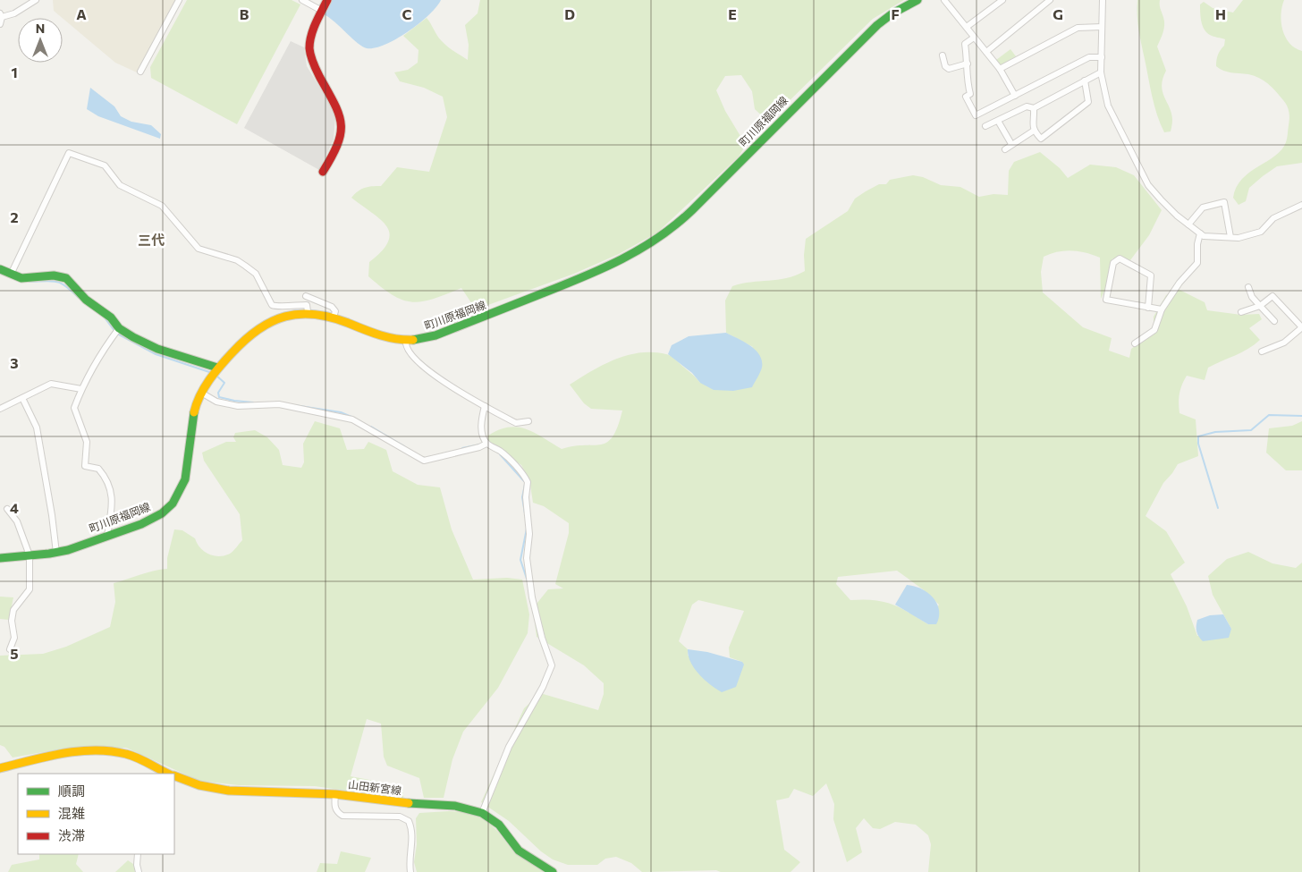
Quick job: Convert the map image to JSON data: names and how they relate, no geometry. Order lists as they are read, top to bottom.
{
  "streets": {
    "main road": ["町川原福岡線", "山田新宮線"]
  },
  "districts": ["三代"],
  "legend": ["順調", "混雑", "渋滞"],
  "north": "top",
  "grid": {
    "columns": [
      "A",
      "B",
      "C",
      "D",
      "E",
      "F",
      "G",
      "H"
    ],
    "rows": [
      "1",
      "2",
      "3",
      "4",
      "5"
    ]
  }
}
